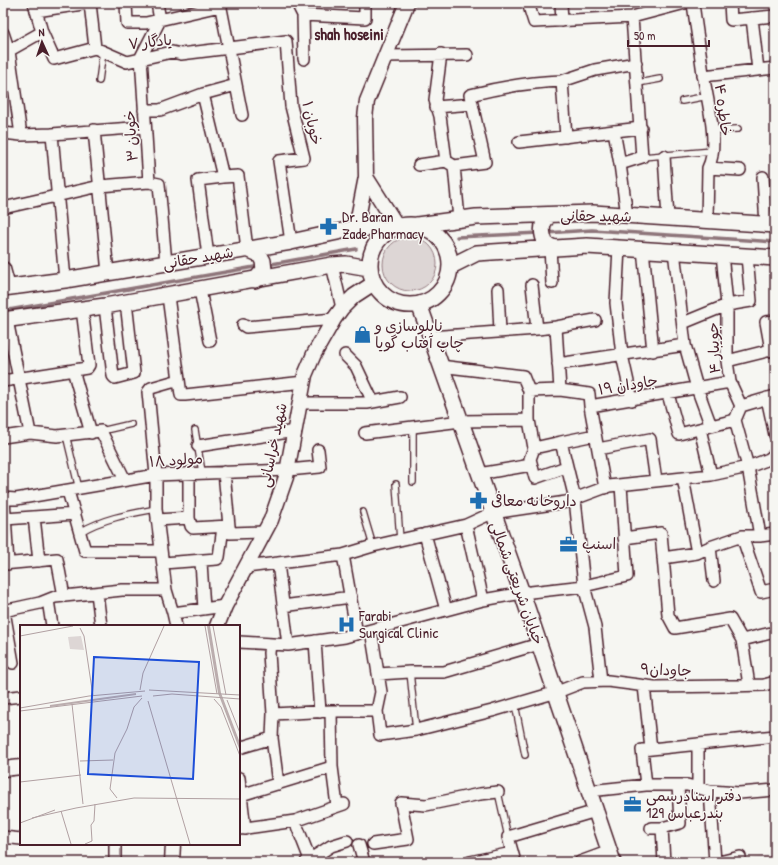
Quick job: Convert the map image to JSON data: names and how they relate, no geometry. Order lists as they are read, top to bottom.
{
  "streets": {
    "main road": ["شهید حقانی", "خیابان شریعتی شمالی"],
    "street": [
      "یادگار ۷",
      "خاطره ۴",
      "خوبان ۱",
      "خوبان ۳",
      "جویبار ۴",
      "جاودان ۱۹",
      "شهید خراسانی",
      "مولود ۱۸",
      "جاودان۹"
    ]
  },
  "crossings": [
    ["یادگار ۷", "خوبان ۱"],
    ["یادگار ۷", "خوبان ۳"],
    ["خاطره ۴", "شهید حقانی"],
    ["خوبان ۱", "شهید حقانی"],
    ["خوبان ۳", "شهید حقانی"],
    ["شهید حقانی", "جویبار ۴"],
    ["شهید حقانی", "شهید خراسانی"],
    ["شهید حقانی", "خیابان شریعتی شمالی"],
    ["جویبار ۴", "جاودان ۱۹"],
    ["شهید خراسانی", "مولود ۱۸"],
    ["شهید خراسانی", "خیابان شریعتی شمالی"],
    ["خیابان شریعتی شمالی", "جاودان۹"]
  ],
  "districts": ["shah hoseini"],
  "places": {
    "pharmacy": ["Dr. Baran Zade Pharmacy", "داروخانه معافی"],
    "shop": ["نابلوسازی و چاپ آفتاب گویا"],
    "office": ["اسنپ", "دفتر اسنادرسمی 129 بندرعباس"],
    "hospital": ["Farabi Surgical Clinic"]
  },
  "scale_bar": "50 m",
  "north": "top"
}
